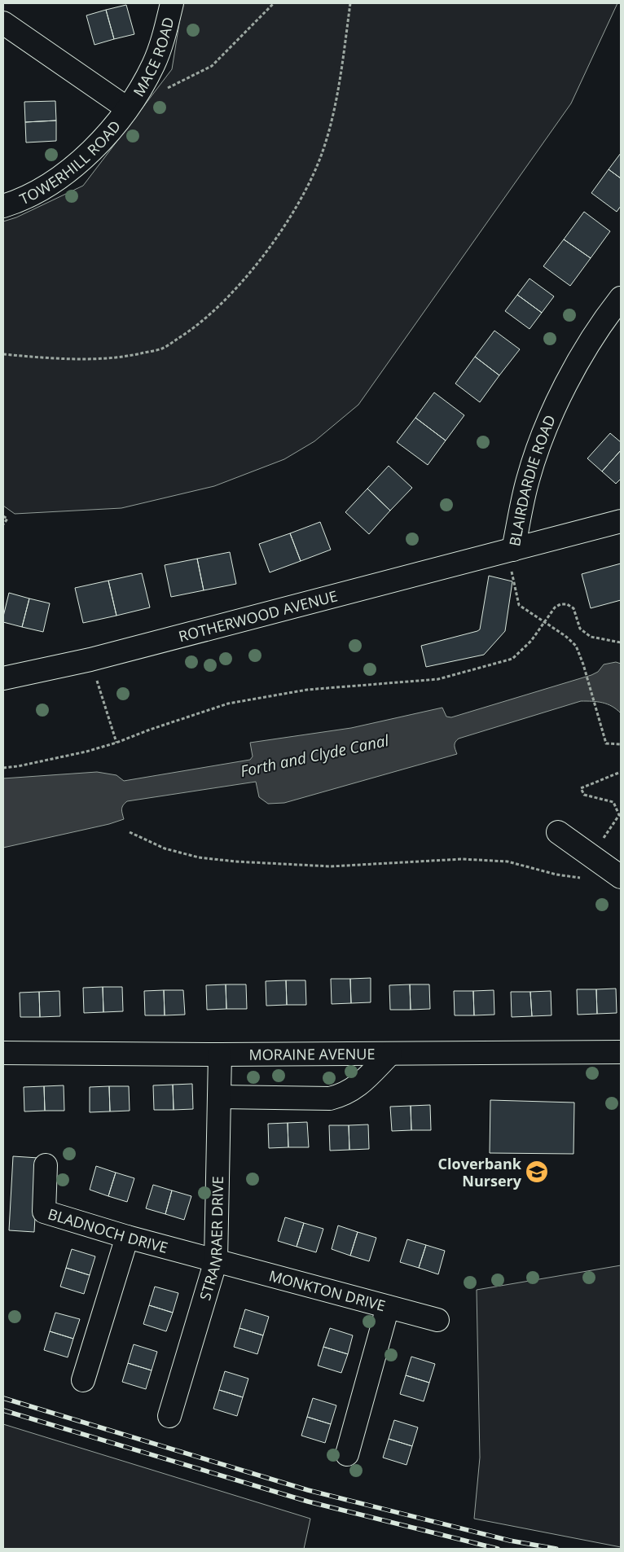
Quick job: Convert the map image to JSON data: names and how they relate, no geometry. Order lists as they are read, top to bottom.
{
  "streets": {
    "street": [
      "MACE ROAD",
      "TOWERHILL ROAD",
      "BLAIRDARDIE ROAD",
      "ROTHERWOOD AVENUE",
      "MORAINE AVENUE",
      "BLADNOCH DRIVE",
      "STRANRAER DRIVE",
      "MONKTON DRIVE"
    ]
  },
  "crossings": [
    ["MACE ROAD", "TOWERHILL ROAD"],
    ["BLAIRDARDIE ROAD", "ROTHERWOOD AVENUE"],
    ["MORAINE AVENUE", "STRANRAER DRIVE"],
    ["BLADNOCH DRIVE", "STRANRAER DRIVE"],
    ["BLADNOCH DRIVE", "MONKTON DRIVE"],
    ["STRANRAER DRIVE", "MONKTON DRIVE"]
  ],
  "water": ["Forth and Clyde Canal"],
  "places": {
    "school or university": ["Cloverbank Nursery"]
  }
}
